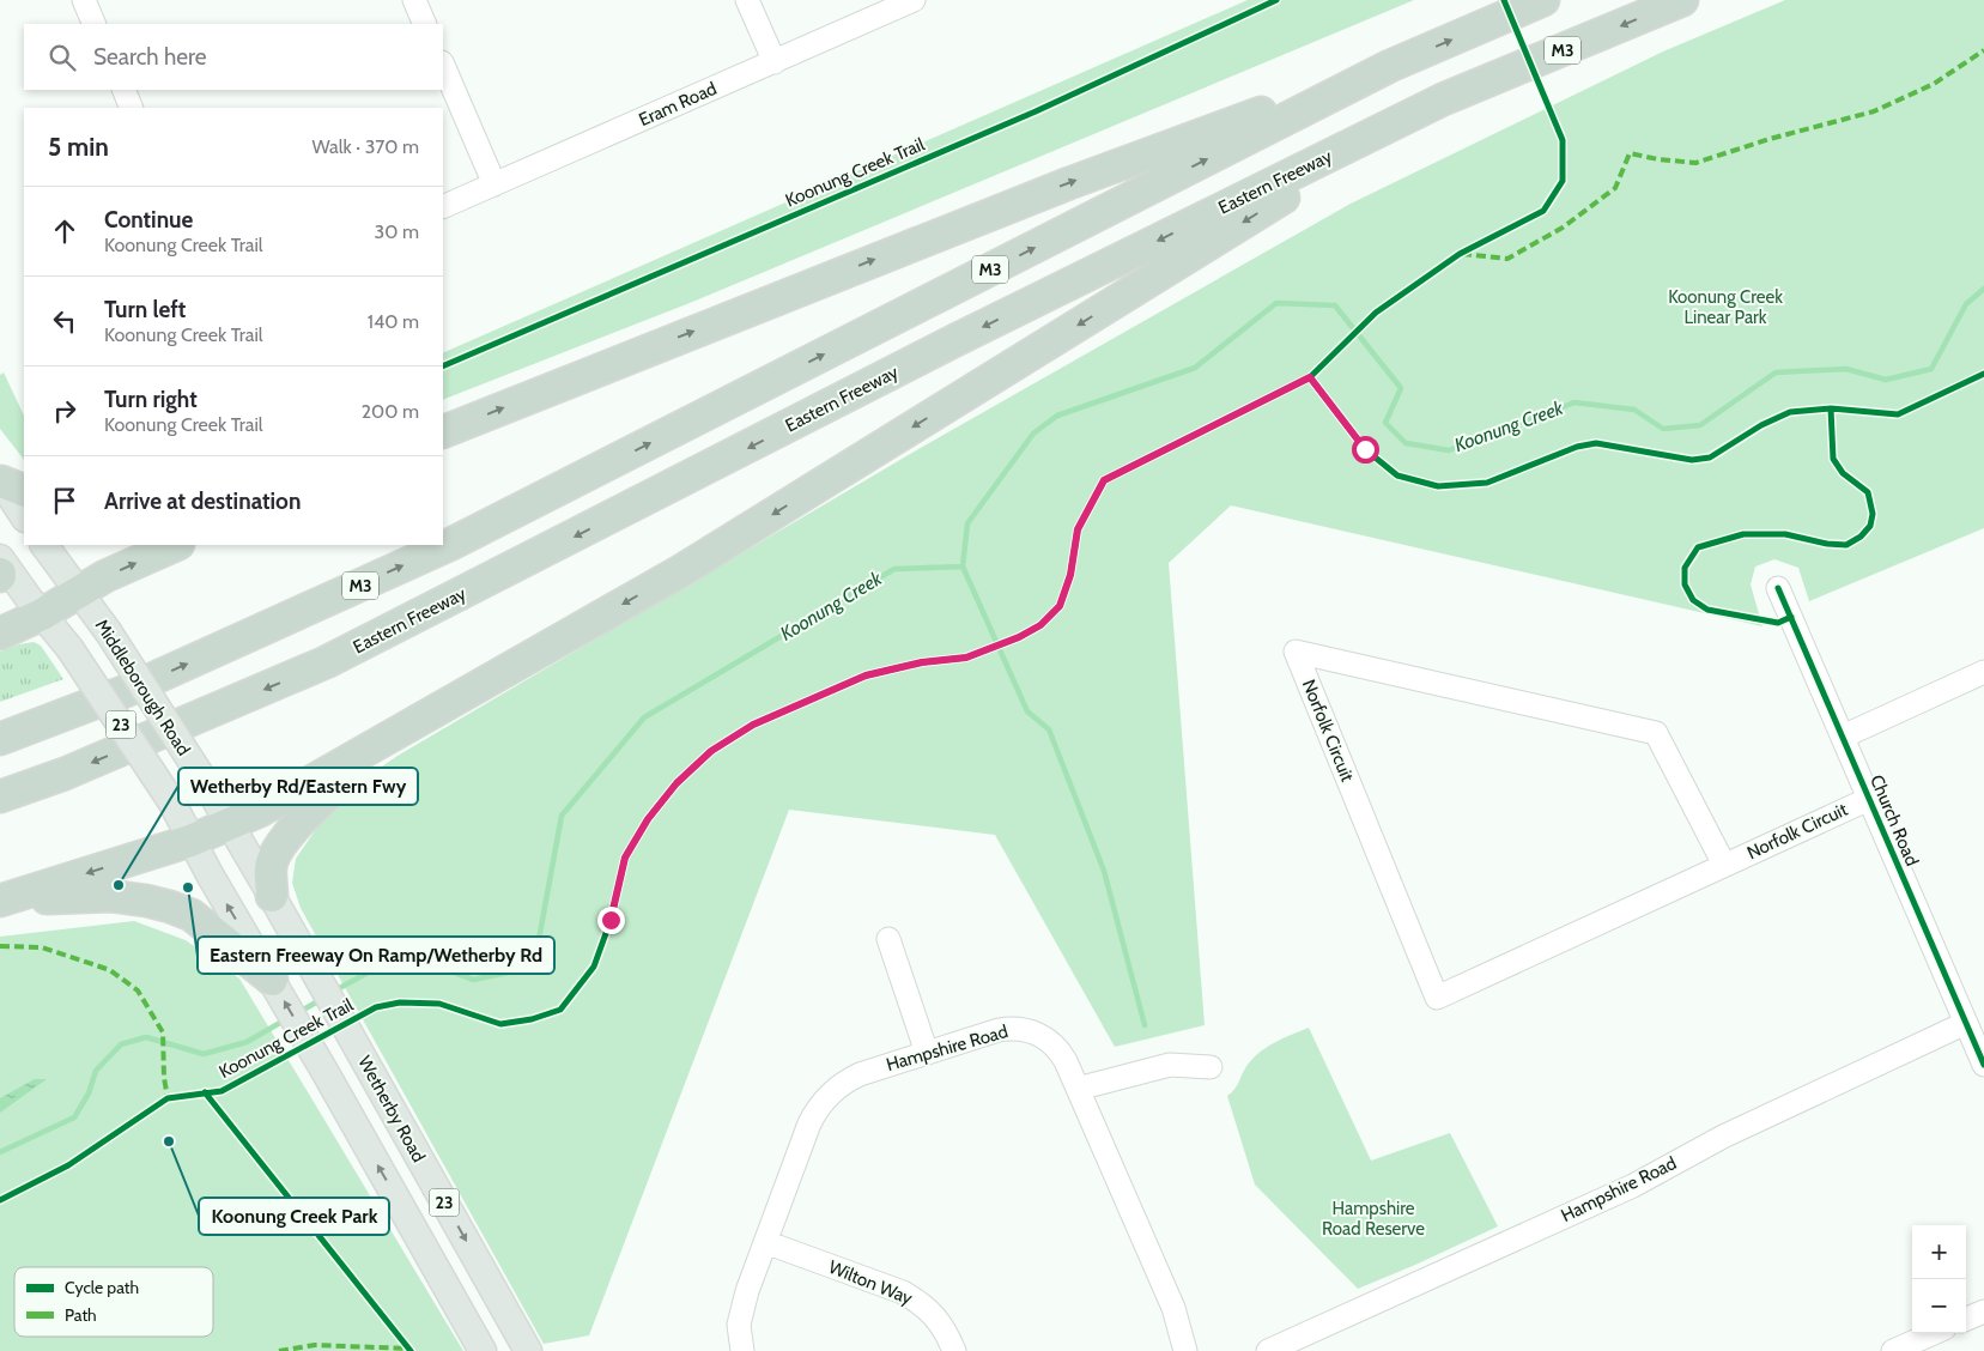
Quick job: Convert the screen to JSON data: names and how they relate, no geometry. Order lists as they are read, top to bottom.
{
  "streets": {
    "highway": ["M3", "Eastern Freeway"],
    "main road": ["Middleborough Road", "23", "Wetherby Road"],
    "street": [
      "Eram Road",
      "Norfolk Circuit",
      "Church Road",
      "Hampshire Road",
      "Wilton Way"
    ],
    "cycle path": ["Koonung Creek Trail"]
  },
  "crossings": [
    ["Middleborough Road", "Wetherby Road"],
    ["Norfolk Circuit", "Church Road"],
    ["Church Road", "Hampshire Road"],
    ["Hampshire Road", "Wilton Way"]
  ],
  "water": ["Koonung Creek"],
  "parks": ["Koonung Creek Linear Park", "Hampshire Road Reserve"],
  "places": ["Wetherby Rd/Eastern Fwy", "Eastern Freeway On Ramp/Wetherby Rd", "Koonung Creek Park"],
  "legend": ["Cycle path", "Path"],
  "page": {
    "search": "Search here",
    "heading": ["5 min", "Walk · 370 m"],
    "list": [
      ["Continue", "Koonung Creek Trail", "30 m"],
      ["Turn left", "Koonung Creek Trail", "140 m"],
      ["Turn right", "Koonung Creek Trail", "200 m"],
      "Arrive at destination"
    ],
    "map_buttons": ["+", "−"]
  }
}
